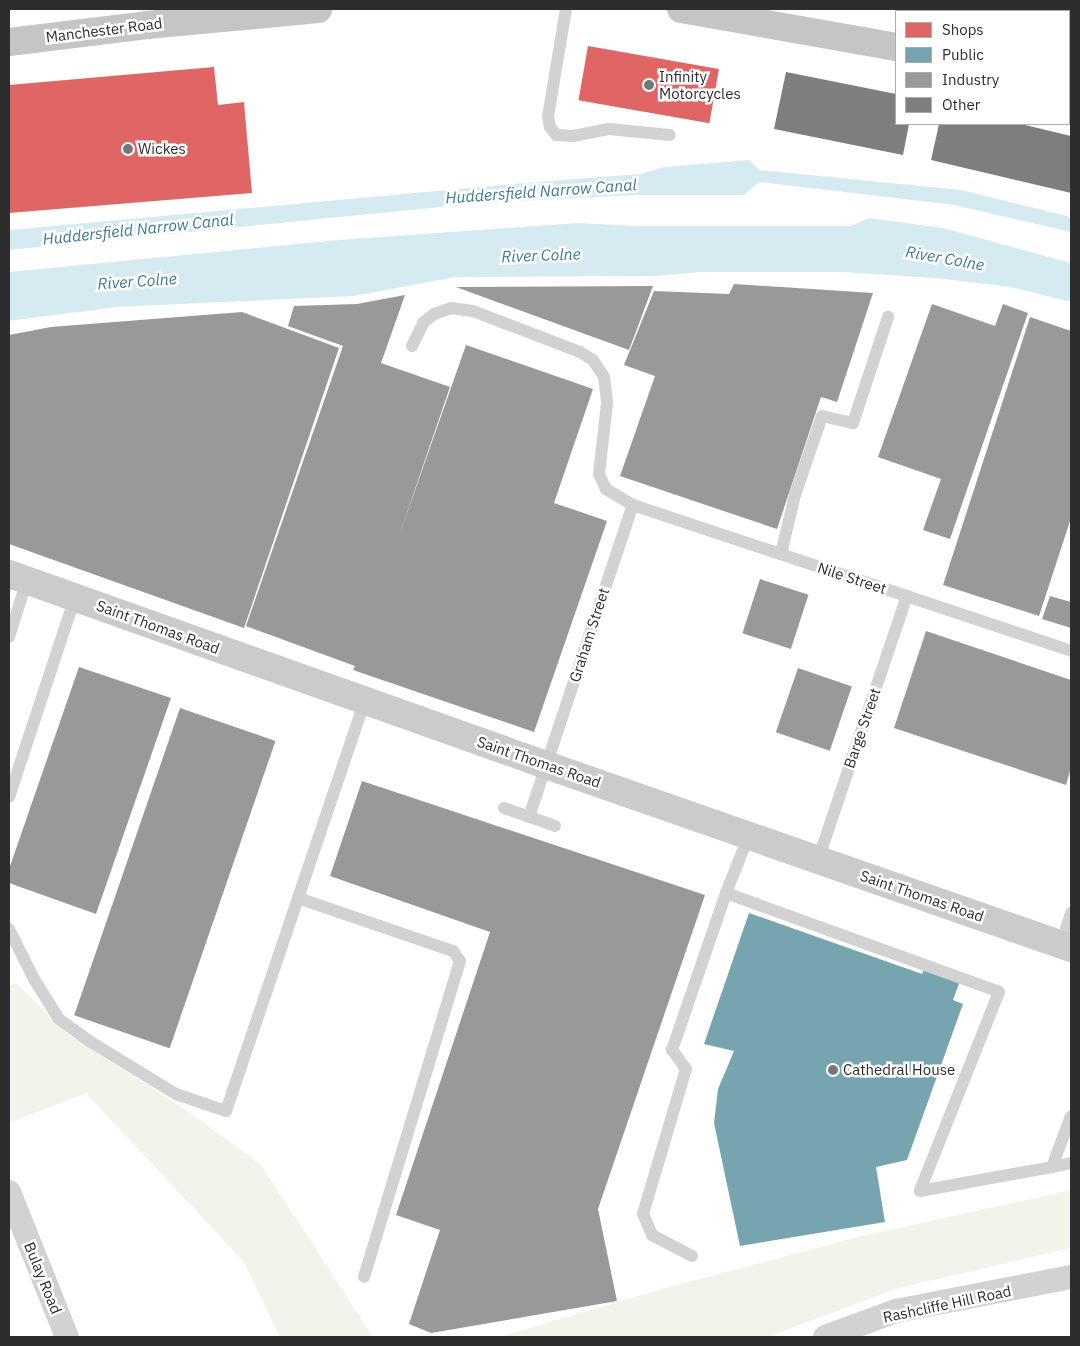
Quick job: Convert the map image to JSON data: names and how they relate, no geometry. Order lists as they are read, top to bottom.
{
  "streets": {
    "main road": ["Manchester Road", "Saint Thomas Road"],
    "street": ["Bulay Road", "Rashcliffe Hill Road"],
    "lane": ["Nile Street", "Graham Street", "Barge Street"]
  },
  "crossings": [
    ["Nile Street", "Graham Street"],
    ["Nile Street", "Barge Street"],
    ["Saint Thomas Road", "Graham Street"],
    ["Saint Thomas Road", "Barge Street"]
  ],
  "water": ["Huddersfield Narrow Canal", "River Colne"],
  "places": ["Infinity Motorcycles", "Wickes", "Cathedral House"],
  "legend": [
    "Shops",
    "Public",
    "Industry",
    "Other"
  ]
}
